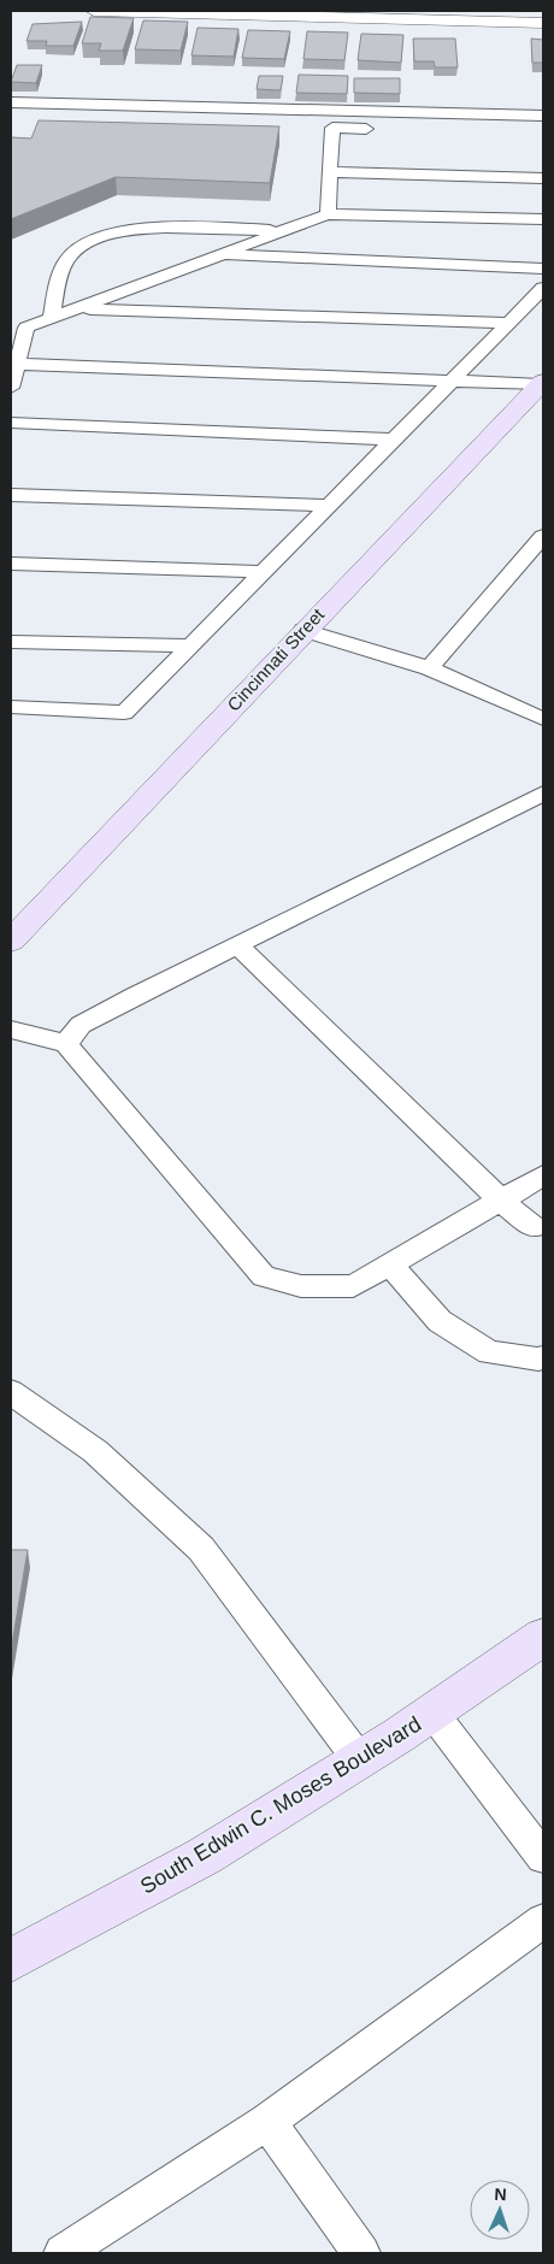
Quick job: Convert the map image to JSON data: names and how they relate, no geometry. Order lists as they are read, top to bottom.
{
  "streets": {
    "street": ["Cincinnati Street", "South Edwin C. Moses Boulevard"]
  },
  "north": "top"
}
